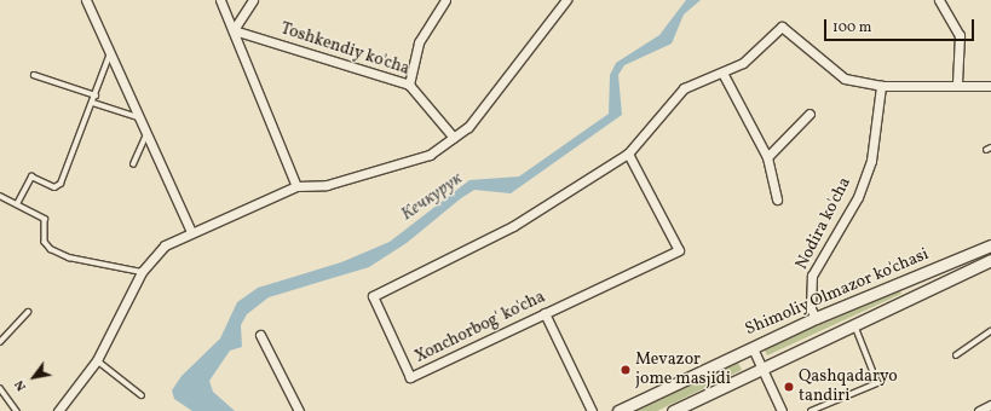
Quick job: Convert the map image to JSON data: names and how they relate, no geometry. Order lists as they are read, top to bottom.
{
  "streets": {
    "main road": ["Shimoliy Olmazor ko'chasi"],
    "street": ["Toshkendiy ko'cha", "Nodira ko'cha", "Xonchorbog' ko'cha"]
  },
  "crossings": [
    ["Nodira ko'cha", "Shimoliy Olmazor ko'chasi"],
    ["Nodira ko'cha", "Xonchorbog' ko'cha"]
  ],
  "water": ["Кечкурук"],
  "places": ["Mevazor jome masjidi", "Qashqadaryo tandiri"],
  "scale_bar": "100 m",
  "north": "bottom left"
}
